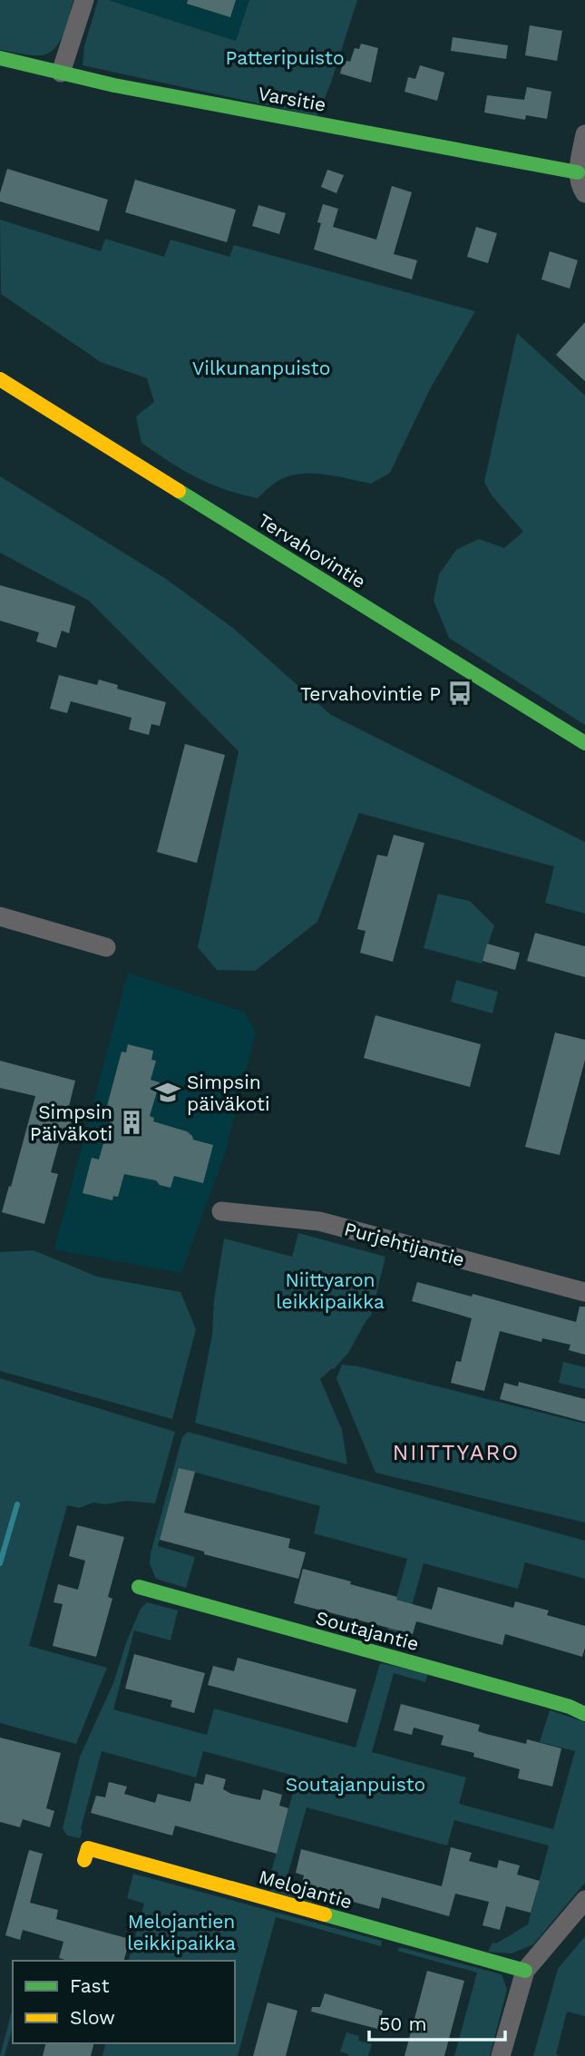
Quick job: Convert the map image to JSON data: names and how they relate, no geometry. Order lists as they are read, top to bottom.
{
  "streets": {
    "street": [
      "Varsitie",
      "Tervahovintie",
      "Purjehtijantie",
      "Soutajantie",
      "Melojantie"
    ]
  },
  "districts": ["NIITTYARO"],
  "parks": [
    "Patteripuisto",
    "Vilkunanpuisto",
    "Niittyaron leikkipaikka",
    "Soutajanpuisto",
    "Melojantien leikkipaikka"
  ],
  "places": {
    "bus stop": ["Tervahovintie P"],
    "school or university": ["Simpsin päiväkoti"],
    "building": ["Simpsin Päiväkoti"]
  },
  "legend": ["Fast", "Slow"],
  "scale_bar": "50 m"
}
